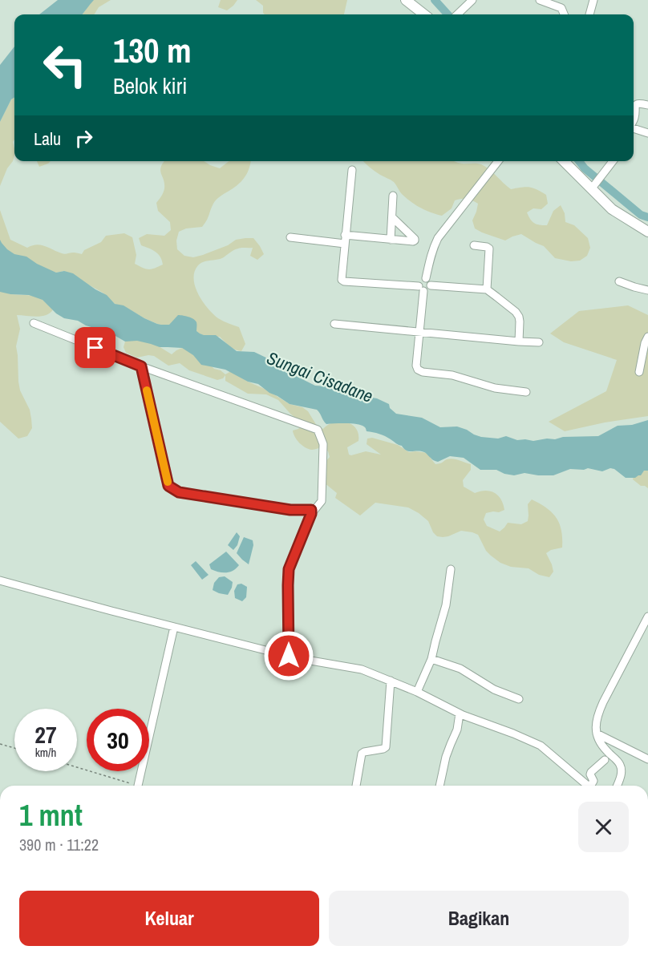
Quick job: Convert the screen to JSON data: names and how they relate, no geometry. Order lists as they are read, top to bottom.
{
  "water": ["Sungai Cisadane"],
  "page": {
    "turn": ["130 m", "Belok kiri"],
    "then": "Lalu",
    "speed": "27 km/h",
    "limit": "30",
    "heading": ["1 mnt", "390 m · 11:22"],
    "buttons": ["Keluar", "Bagikan"]
  }
}
